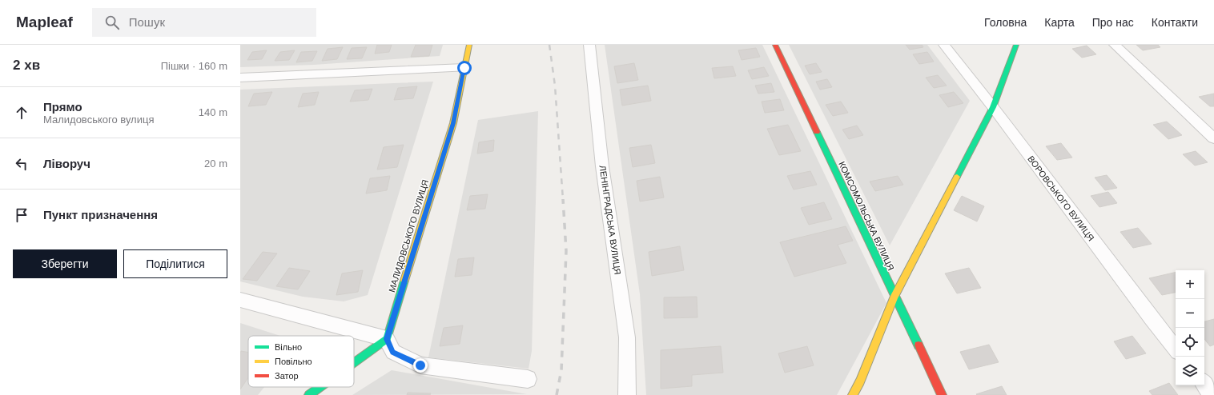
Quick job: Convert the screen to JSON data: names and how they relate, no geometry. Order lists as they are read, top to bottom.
{
  "streets": {
    "street": [
      "ВОРОВСЬКОГО ВУЛИЦЯ",
      "КОМСОМОЛЬСЬКА ВУЛИЦЯ",
      "ЛЕНІНГРАДСЬКА ВУЛИЦЯ",
      "МАЛИДОВСЬКОГО ВУЛИЦЯ"
    ]
  },
  "legend": ["Вільно", "Повільно", "Затор"],
  "page": {
    "header": "Mapleaf",
    "search": "Пошук",
    "nav": [
      "Головна",
      "Карта",
      "Про нас",
      "Контакти"
    ],
    "heading": ["2 хв", "Пішки · 160 m"],
    "list": [
      ["Прямо", "Малидовського вулиця", "140 m"],
      ["Ліворуч", "20 m"],
      "Пункт призначення"
    ],
    "buttons": ["Зберегти", "Поділитися"],
    "map_buttons": ["+", "−"]
  }
}
